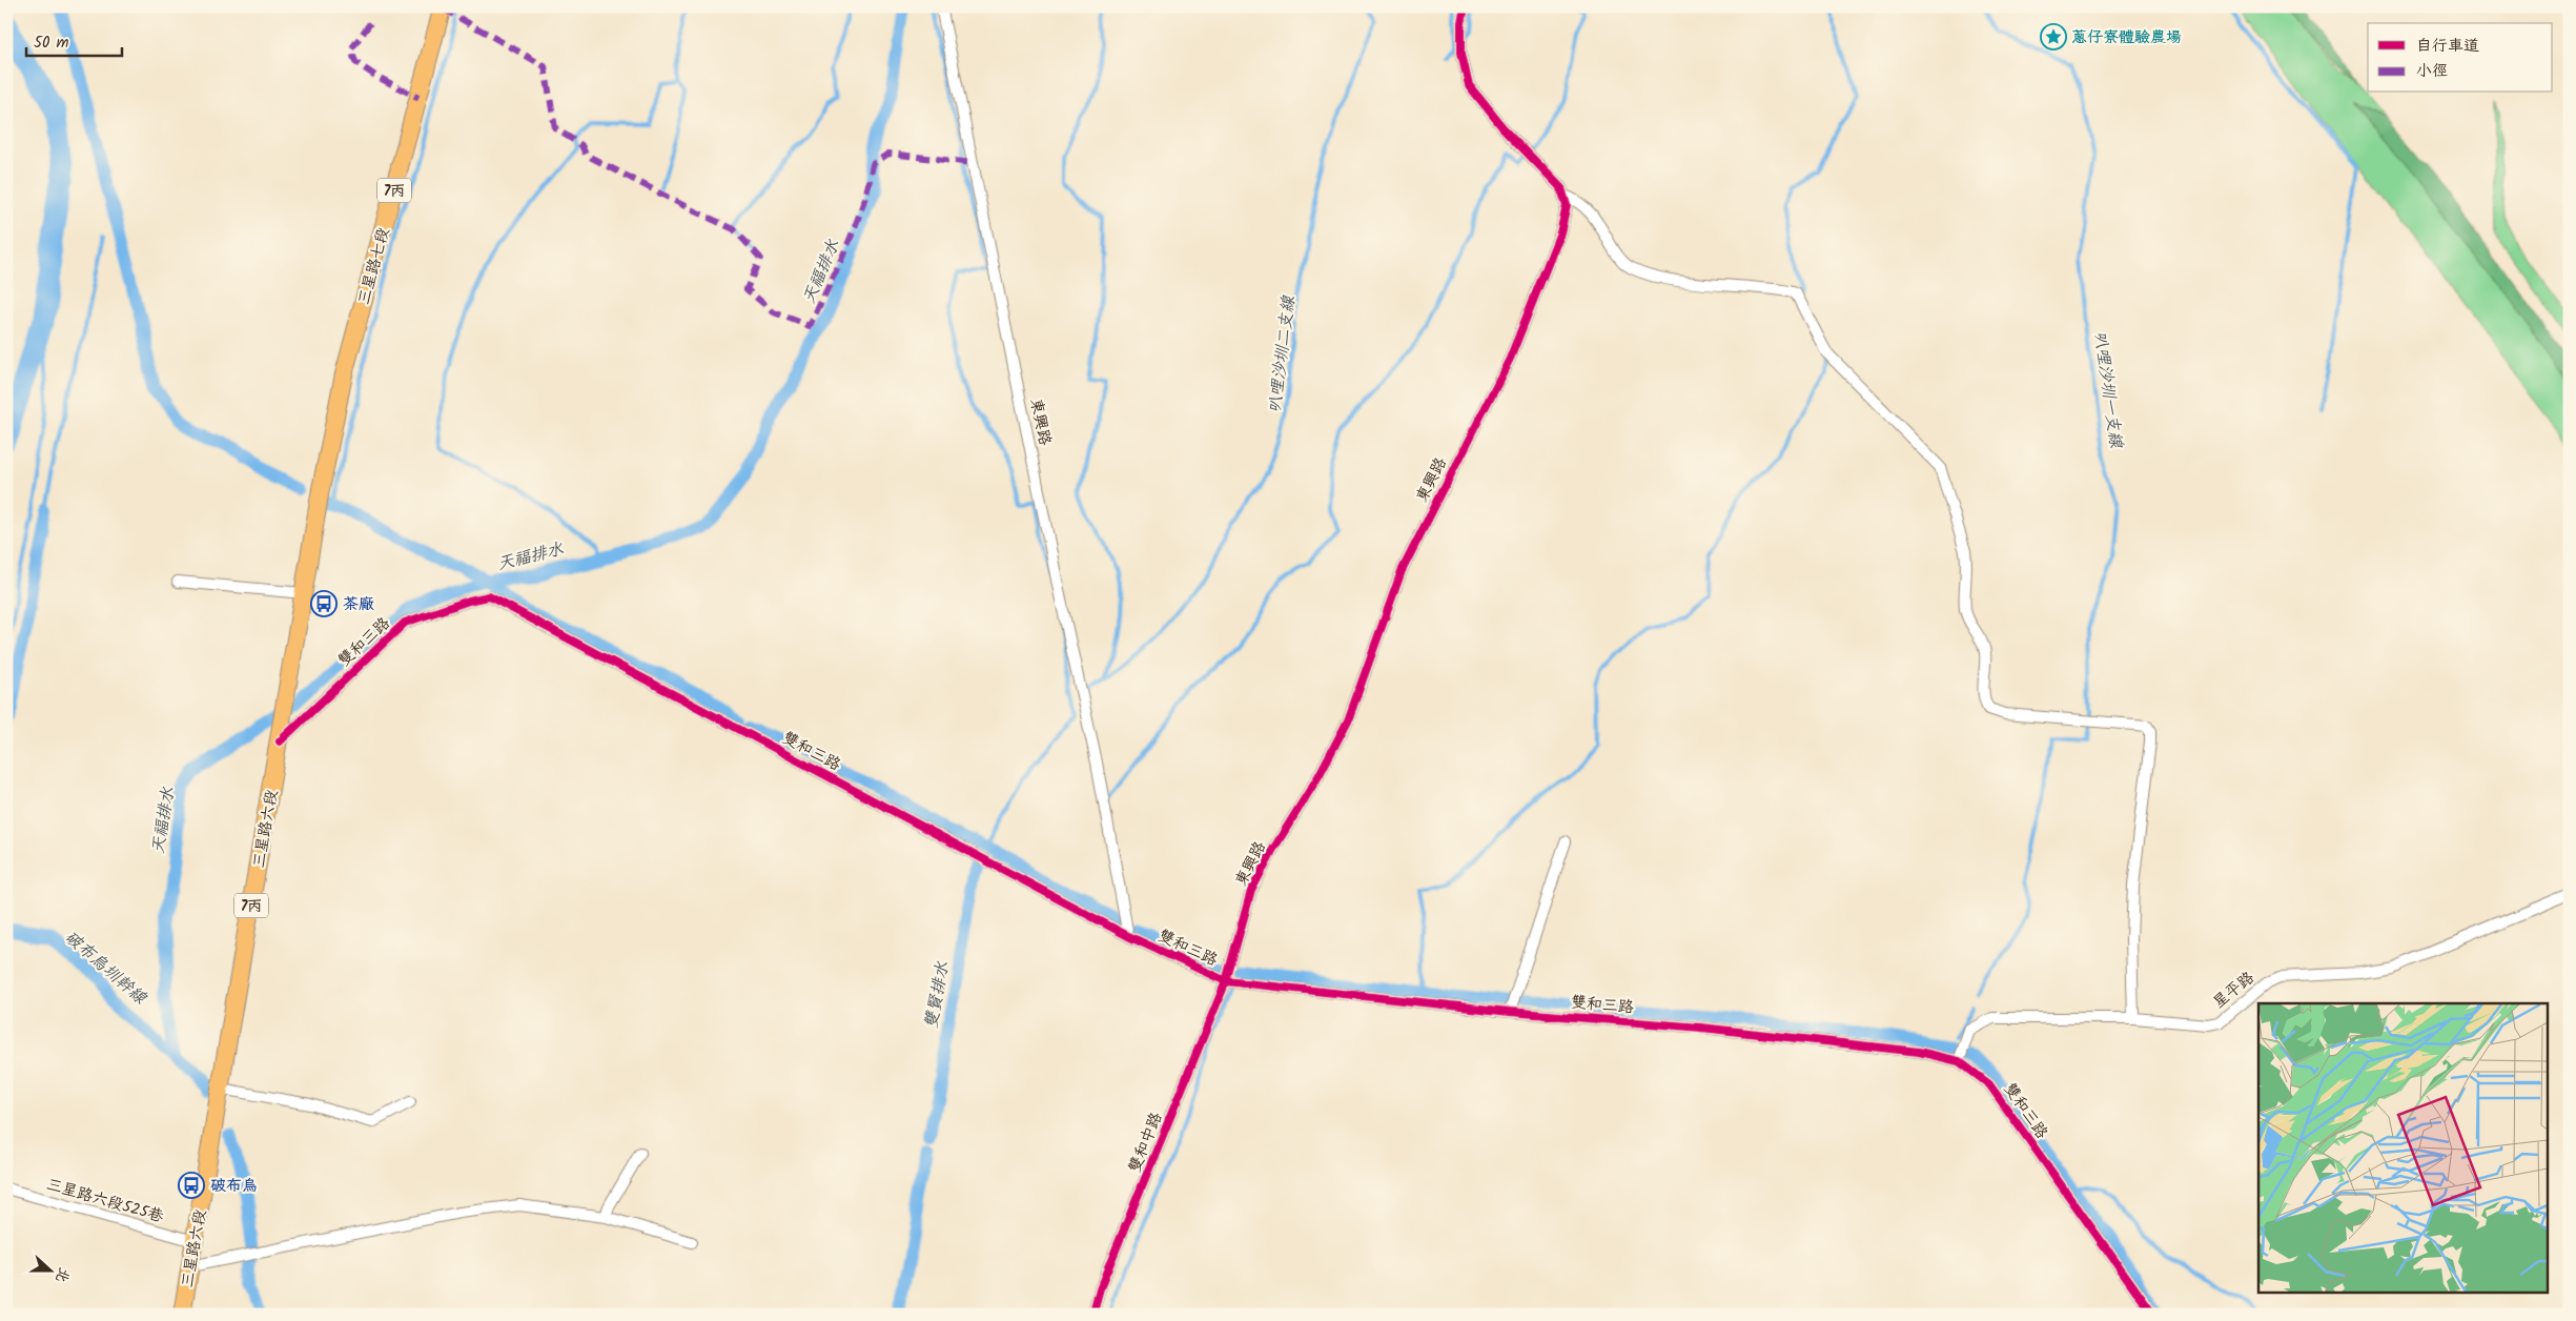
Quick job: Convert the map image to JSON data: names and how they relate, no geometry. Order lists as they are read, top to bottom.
{
  "streets": {
    "main road": ["7丙", "三星路七段", "三星路六段"],
    "street": [
      "東興路",
      "雙和三路",
      "星平路",
      "雙和中路",
      "三星路六段525巷"
    ]
  },
  "crossings": [
    ["三星路七段", "三星路六段"],
    ["東興路", "雙和三路"],
    ["東興路", "雙和中路"],
    ["雙和三路", "三星路六段"],
    ["雙和三路", "星平路"],
    ["雙和三路", "雙和中路"],
    ["三星路六段", "三星路六段525巷"]
  ],
  "water": [
    "天福排水",
    "叭哩沙圳二支線",
    "叭哩沙圳一支線",
    "破布烏圳幹線",
    "雙賢排水"
  ],
  "places": {
    "place": ["蔥仔寮體驗農場"],
    "bus stop": ["茶廠", "破布烏"]
  },
  "legend": ["自行車道", "小徑"],
  "scale_bar": "50 m",
  "north": "right"
}
